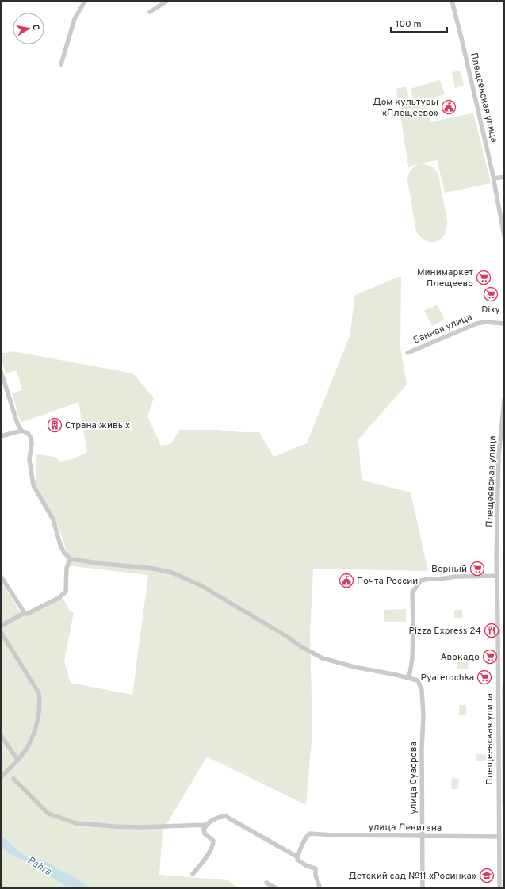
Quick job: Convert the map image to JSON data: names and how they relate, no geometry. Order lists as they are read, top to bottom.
{
  "streets": {
    "street": [
      "Плещеевская улица",
      "Банная улица",
      "улица Суворова",
      "улица Левитана"
    ]
  },
  "crossings": [
    ["Плещеевская улица", "улица Левитана"],
    ["улица Суворова", "улица Левитана"]
  ],
  "water": ["Pahra"],
  "places": {
    "public building": ["Дом культуры «Плещеево»", "Почта России"],
    "supermarket": [
      "Минимаркет Плещеево",
      "Dixy",
      "Верный",
      "Авокадо",
      "Pyaterochka"
    ],
    "building": ["Страна живых"],
    "restaurant": ["Pizza Express 24"],
    "school or university": ["Детский сад №11 «Росинка»"]
  },
  "scale_bar": "100 m",
  "north": "right"
}
